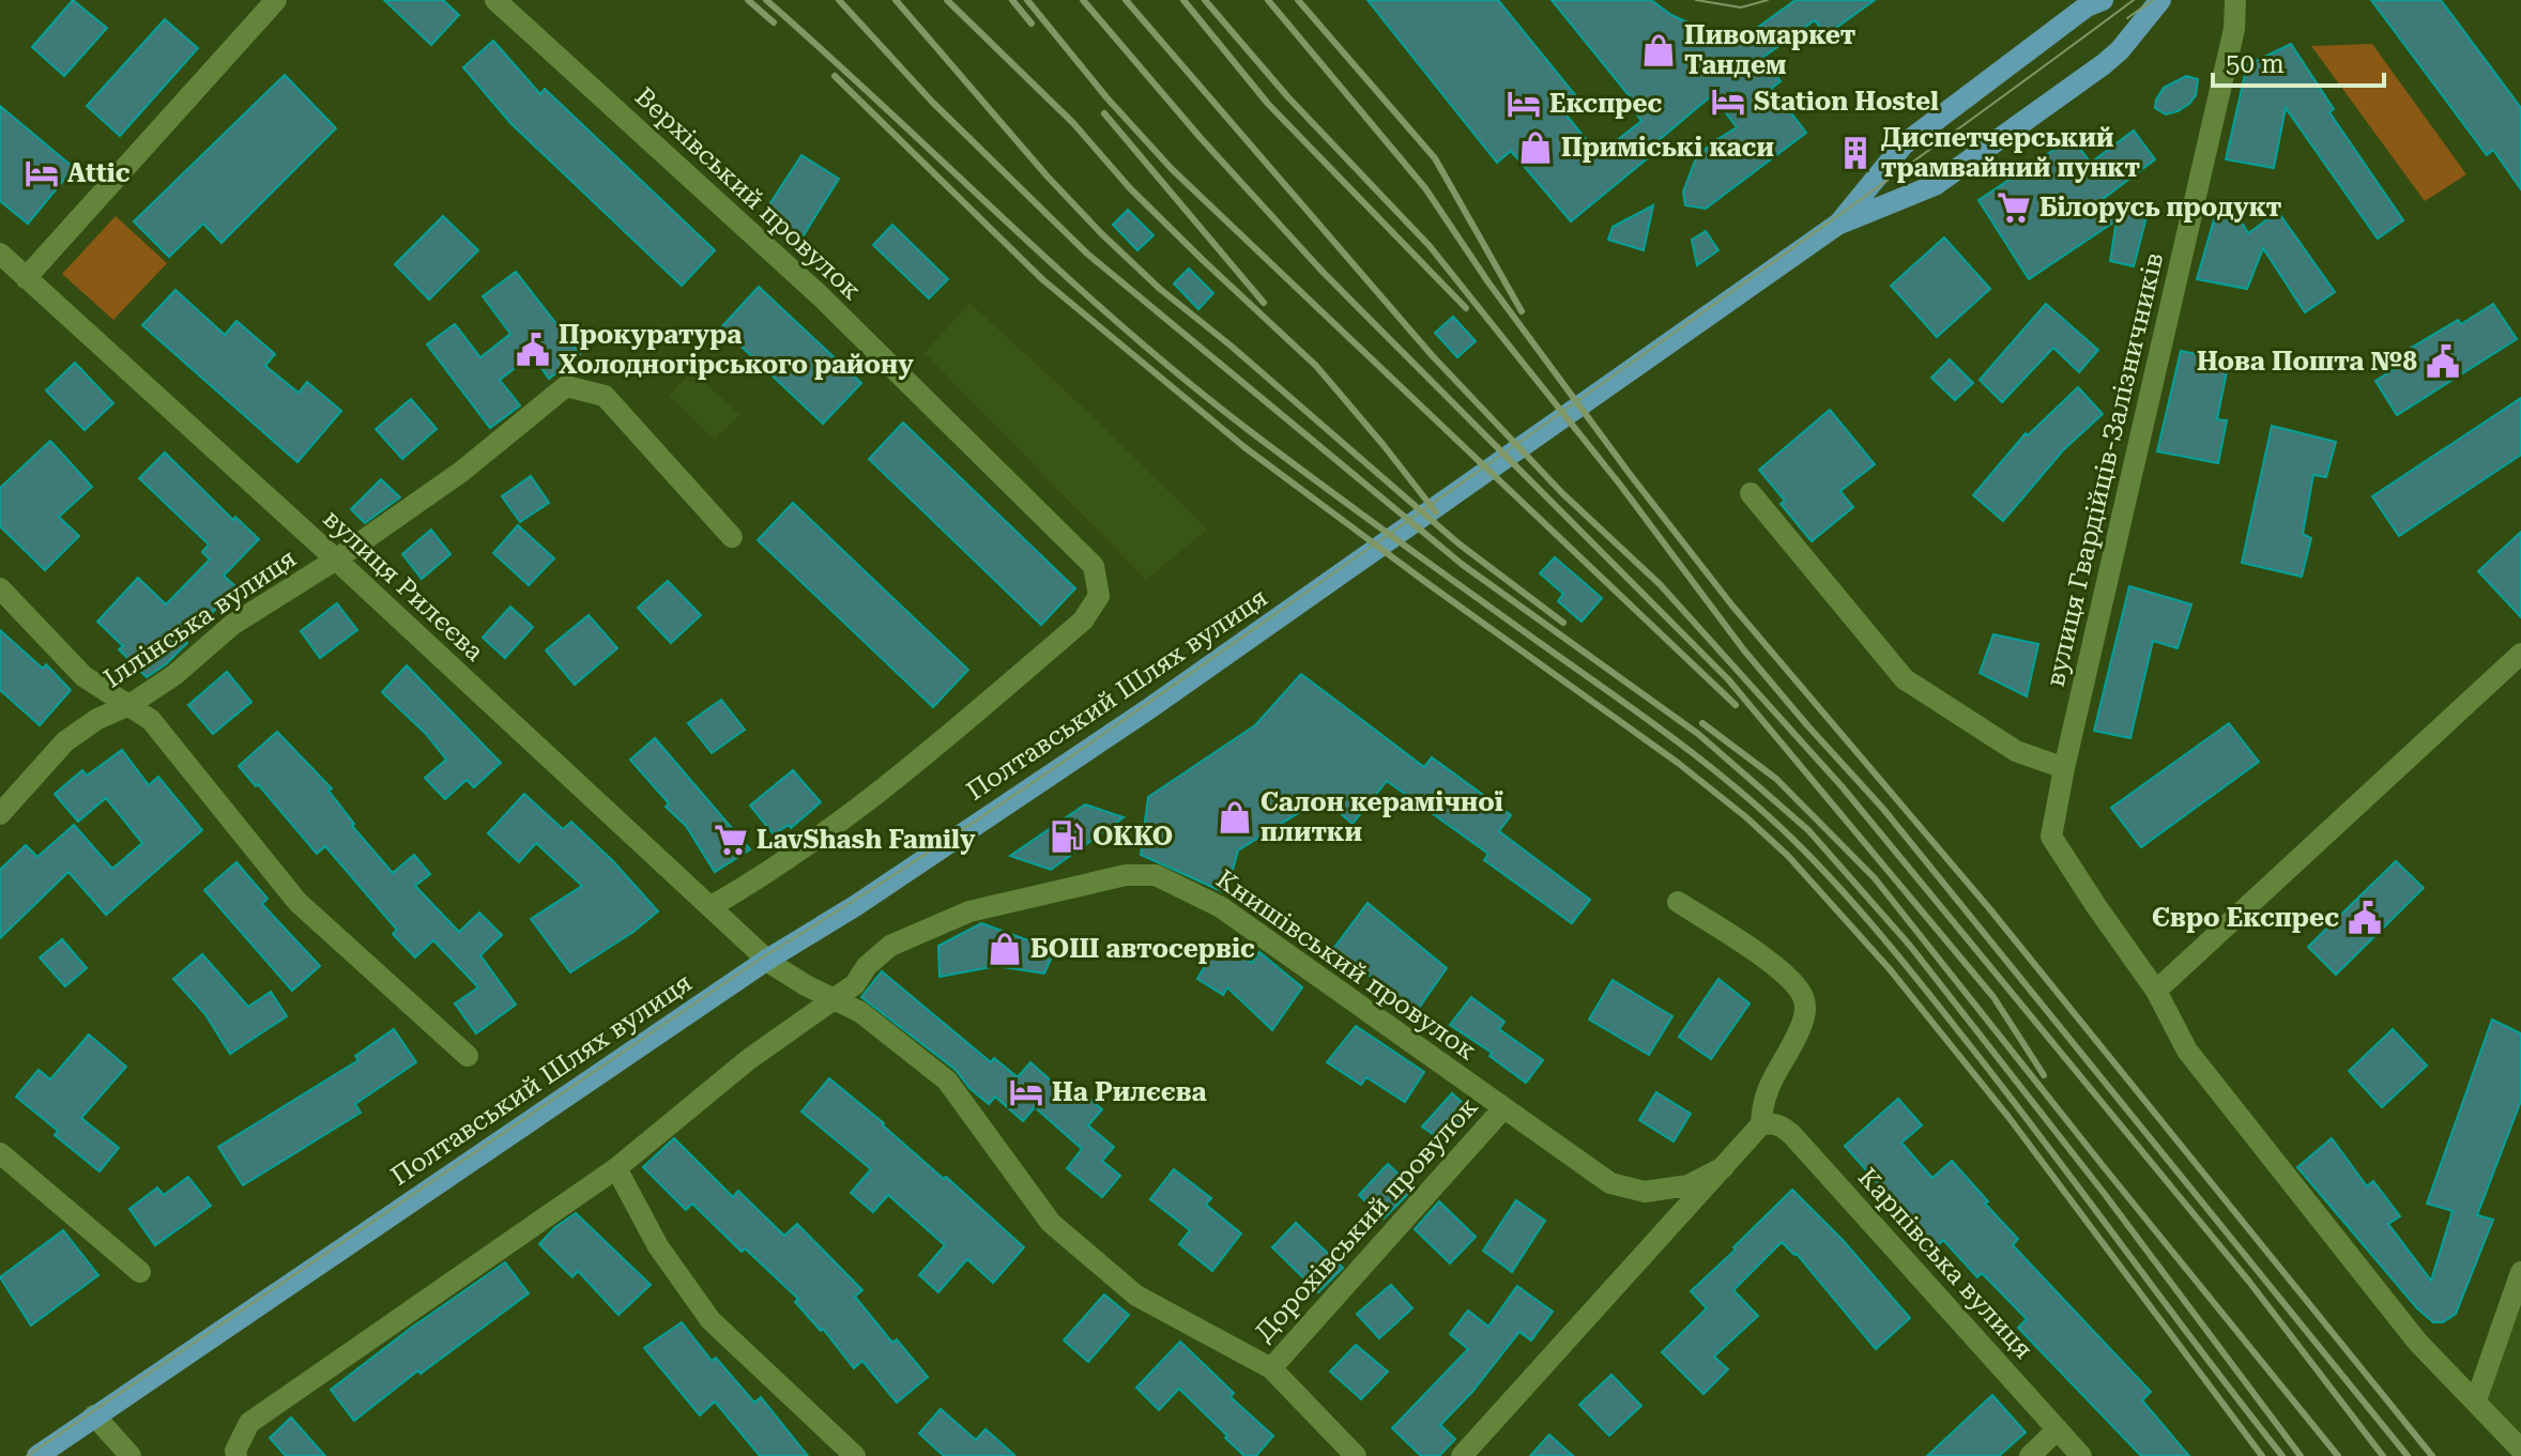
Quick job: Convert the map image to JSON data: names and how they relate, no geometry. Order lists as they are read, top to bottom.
{
  "streets": {
    "main road": ["Полтавський Шлях вулиця"],
    "street": [
      "Верхівський провулок",
      "вулиця Гвардійців-Залізничників",
      "вулиця Рилєєва",
      "Іллінська вулиця",
      "Книшівський провулок",
      "Дорохівський провулок",
      "Карпівська вулиця"
    ]
  },
  "crossings": [
    ["Верхівський провулок", "вулиця Рилєєва"],
    ["вулиця Рилєєва", "Іллінська вулиця"],
    ["вулиця Рилєєва", "Полтавський Шлях вулиця"],
    ["вулиця Рилєєва", "Книшівський провулок"],
    ["вулиця Рилєєва", "Дорохівський провулок"],
    ["Книшівський провулок", "Дорохівський провулок"]
  ],
  "places": {
    "shop": [
      "Пивомаркет Тандем",
      "Приміські каси",
      "Салон керамічної плитки",
      "БОШ автосервіс"
    ],
    "hotel": [
      "Station Hostel",
      "Експрес",
      "Attic",
      "На Рилєєва"
    ],
    "building": ["Диспетчерський трамвайний пункт"],
    "supermarket": ["Білорусь продукт", "LavShash Family"],
    "public building": ["Прокуратура Холодногірського району", "Нова Пошта №8", "Євро Експрес"],
    "fuel station": ["ОККО"]
  },
  "scale_bar": "50 m"
}
